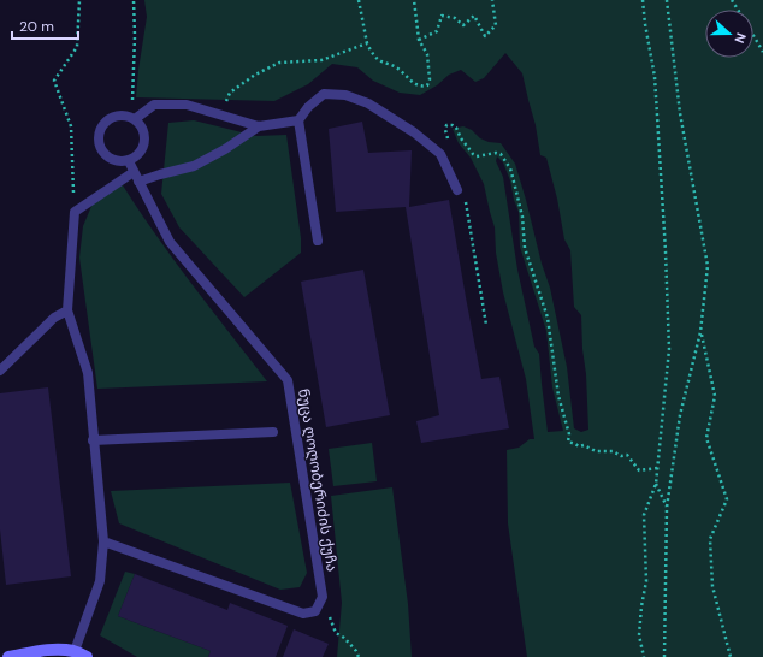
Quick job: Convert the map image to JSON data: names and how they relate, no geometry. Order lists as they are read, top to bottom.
{
  "streets": {
    "lane": ["ნუცა ღოღობერიძის ქუჩა"]
  },
  "scale_bar": "20 m",
  "north": "right"
}
